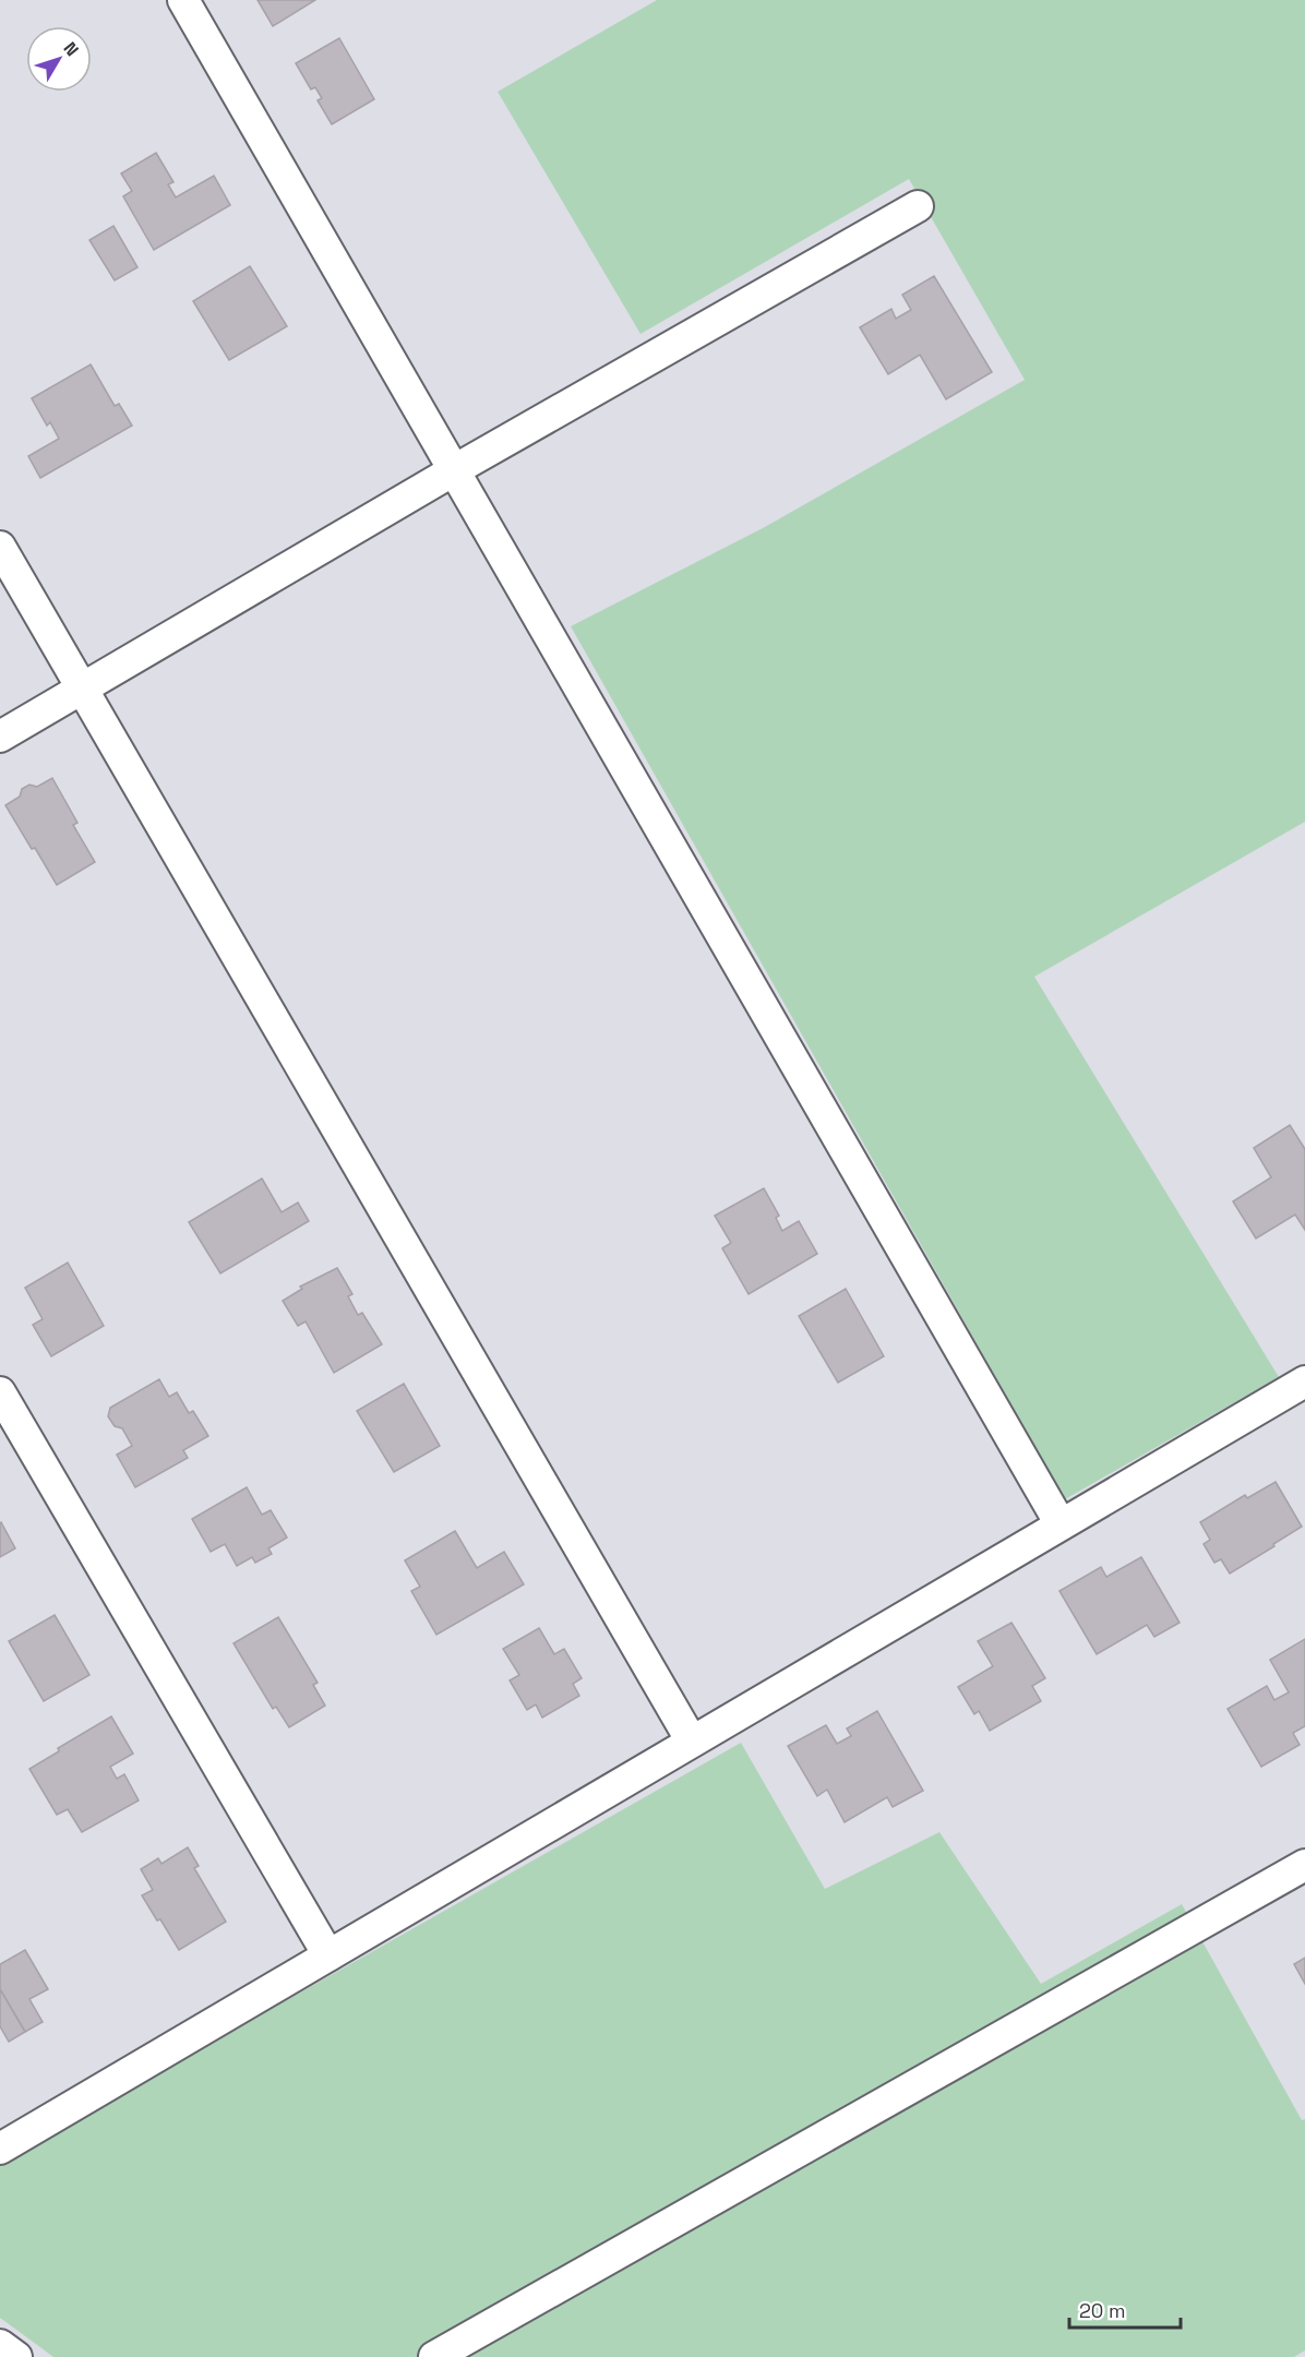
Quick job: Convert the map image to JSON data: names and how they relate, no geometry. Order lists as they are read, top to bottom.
{
  "scale_bar": "20 m",
  "north": "top right"
}
